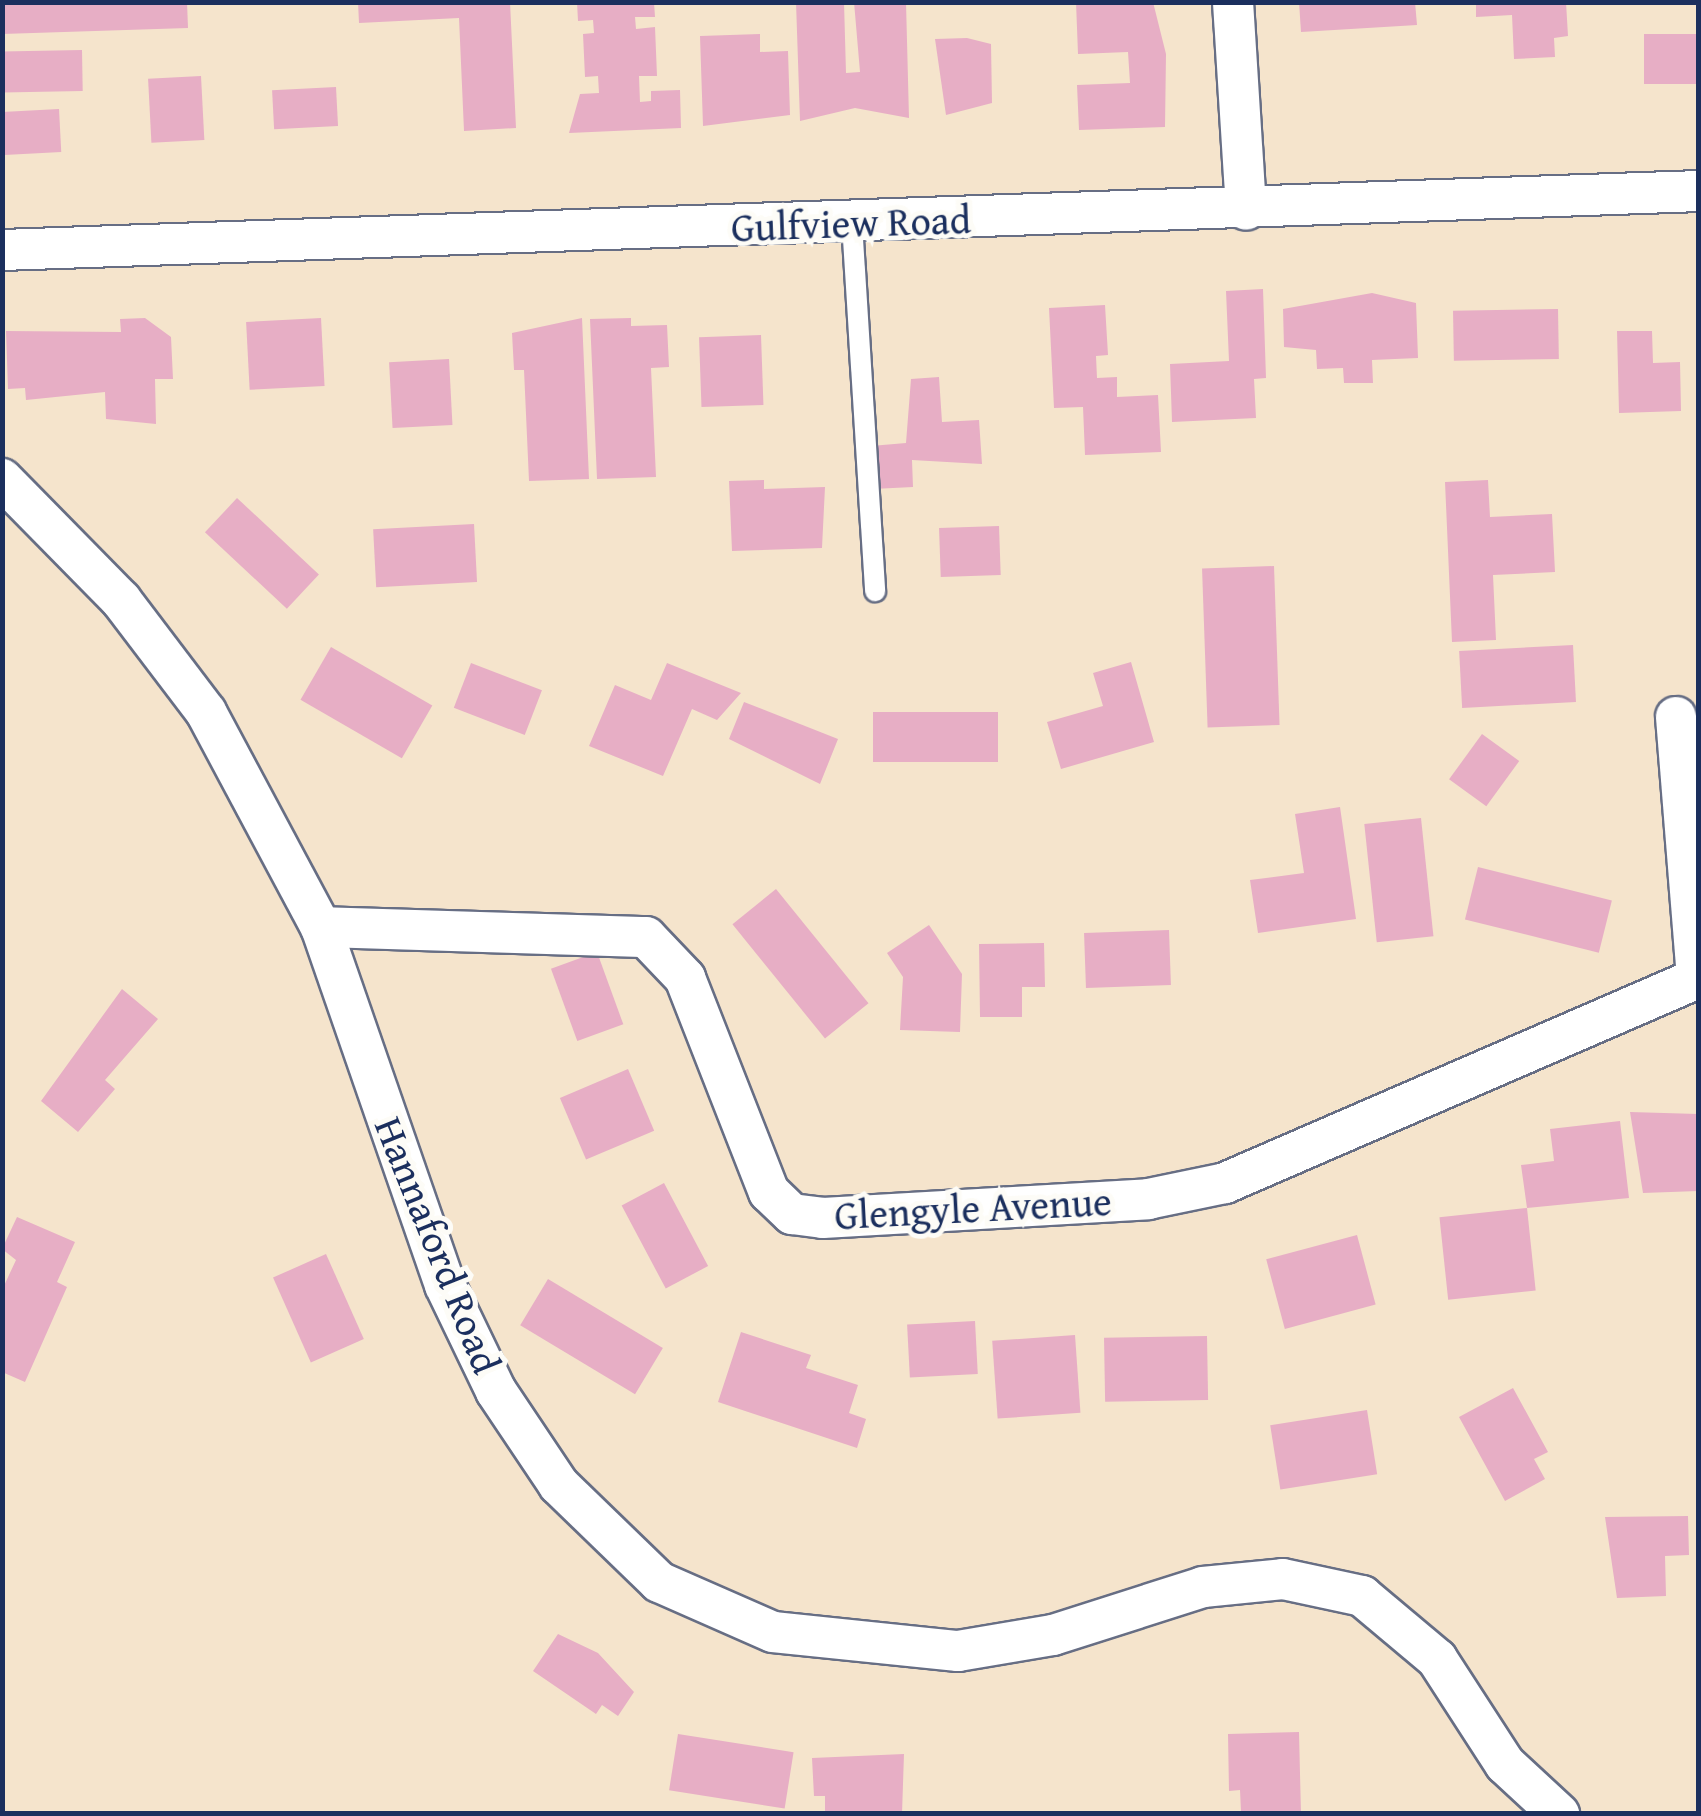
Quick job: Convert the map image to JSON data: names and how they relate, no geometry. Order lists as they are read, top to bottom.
{
  "streets": {
    "street": ["Gulfview Road", "Glengyle Avenue", "Hannaford Road"]
  },
  "crossings": [
    ["Glengyle Avenue", "Hannaford Road"]
  ]
}
